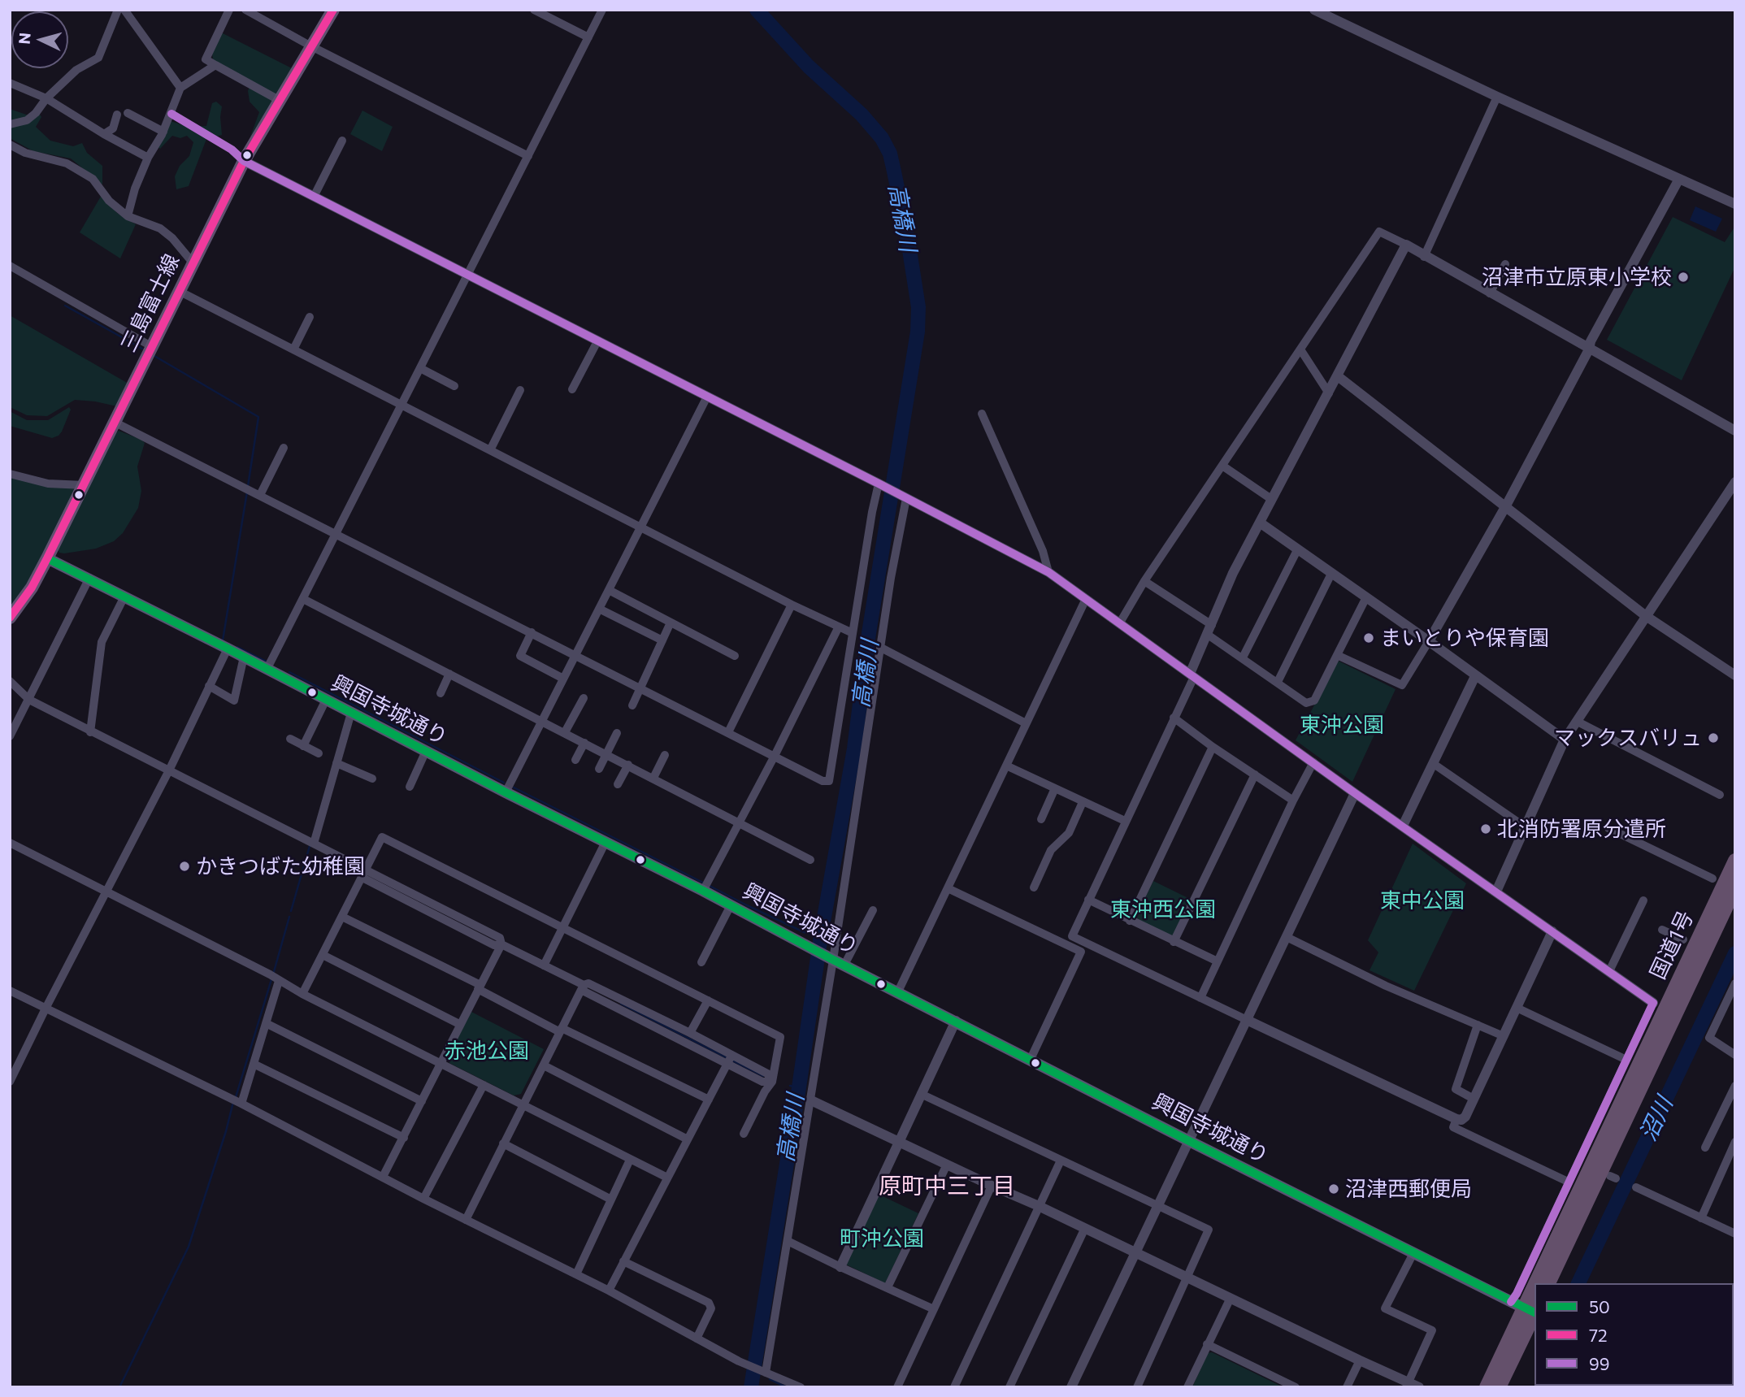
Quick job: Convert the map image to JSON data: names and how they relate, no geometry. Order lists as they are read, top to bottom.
{
  "streets": {
    "highway": ["国道1号"],
    "main road": ["三島富士線", "興国寺城通り"]
  },
  "crossings": [
    ["三島富士線", "興国寺城通り"],
    ["興国寺城通り", "国道1号"]
  ],
  "districts": ["原町中三丁目"],
  "water": ["高橋川", "沼川"],
  "parks": [
    "東沖公園",
    "東中公園",
    "東沖西公園",
    "赤池公園",
    "町沖公園"
  ],
  "places": [
    "沼津市立原東小学校",
    "まいとりや保育園",
    "マックスバリュ",
    "北消防署原分遣所",
    "かきつばた幼稚園",
    "沼津西郵便局"
  ],
  "lines": ["transit line 72", "transit line 99", "transit line 50"],
  "legend": ["50", "72", "99"],
  "north": "left"
}
